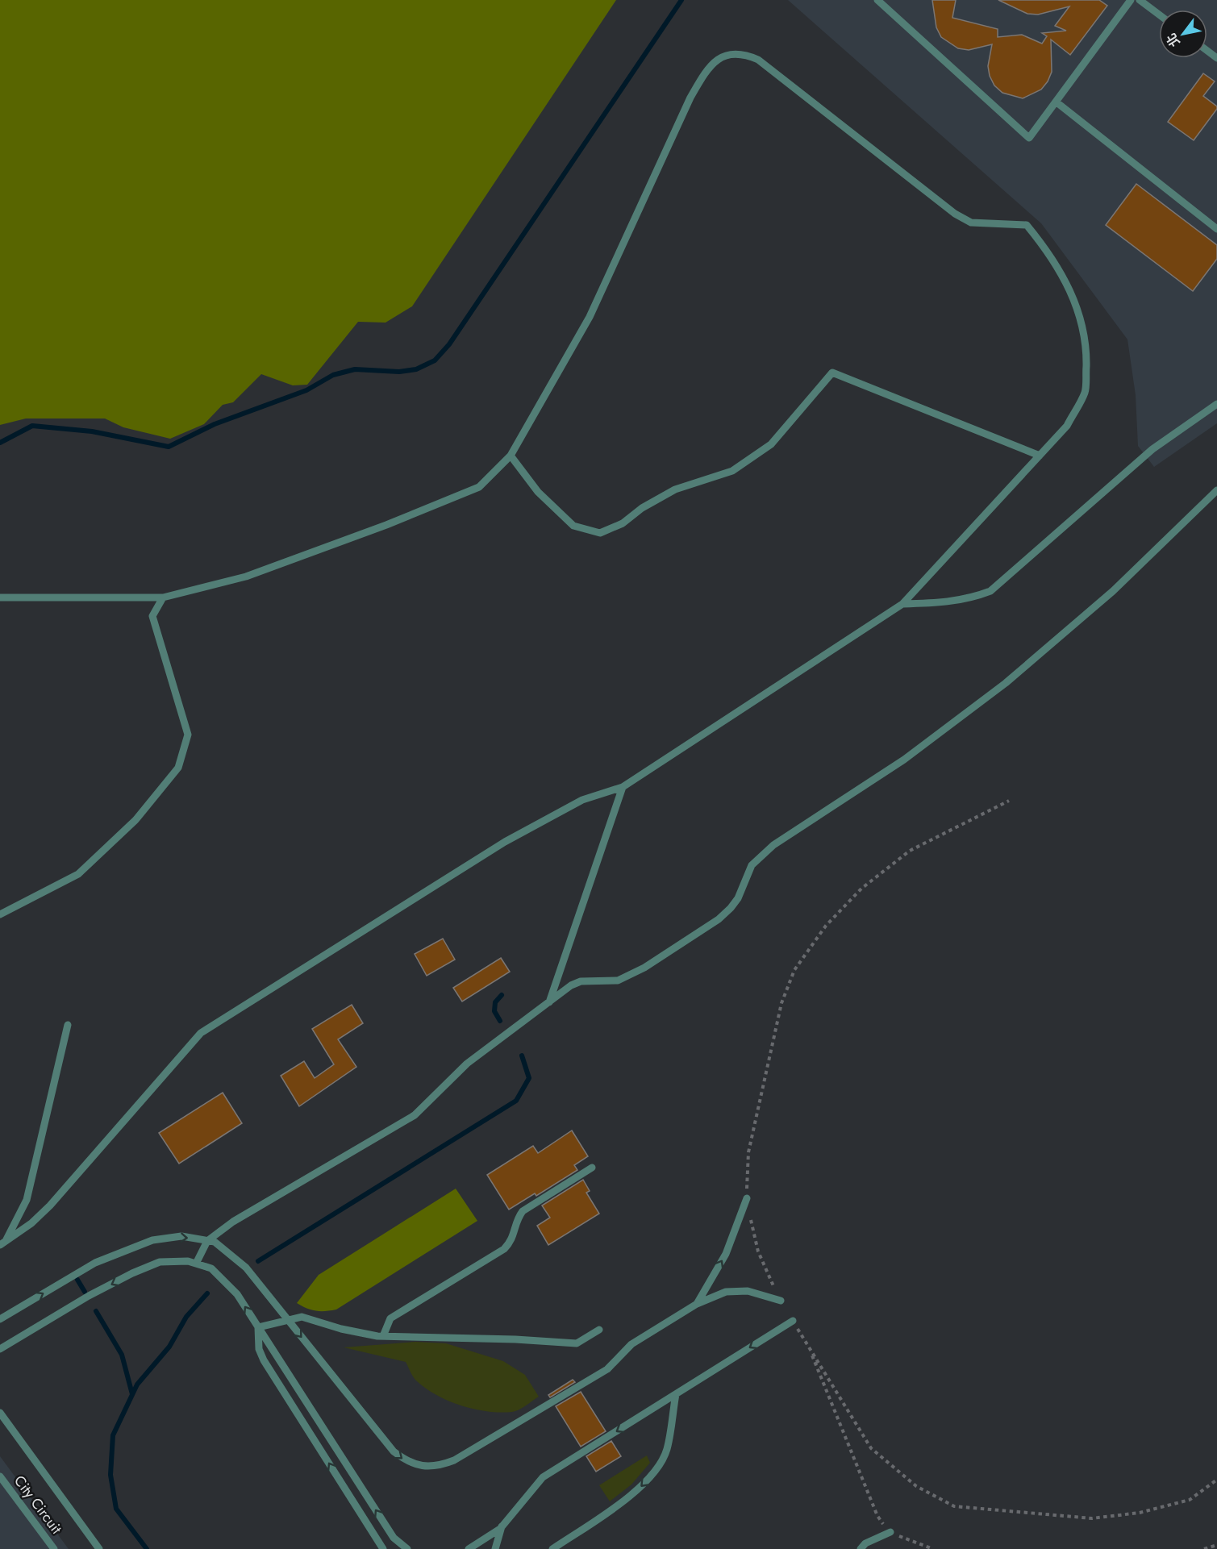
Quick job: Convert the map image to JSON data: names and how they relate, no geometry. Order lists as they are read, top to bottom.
{
  "streets": {
    "lane": ["City Circuit"]
  },
  "north": "bottom left"
}
